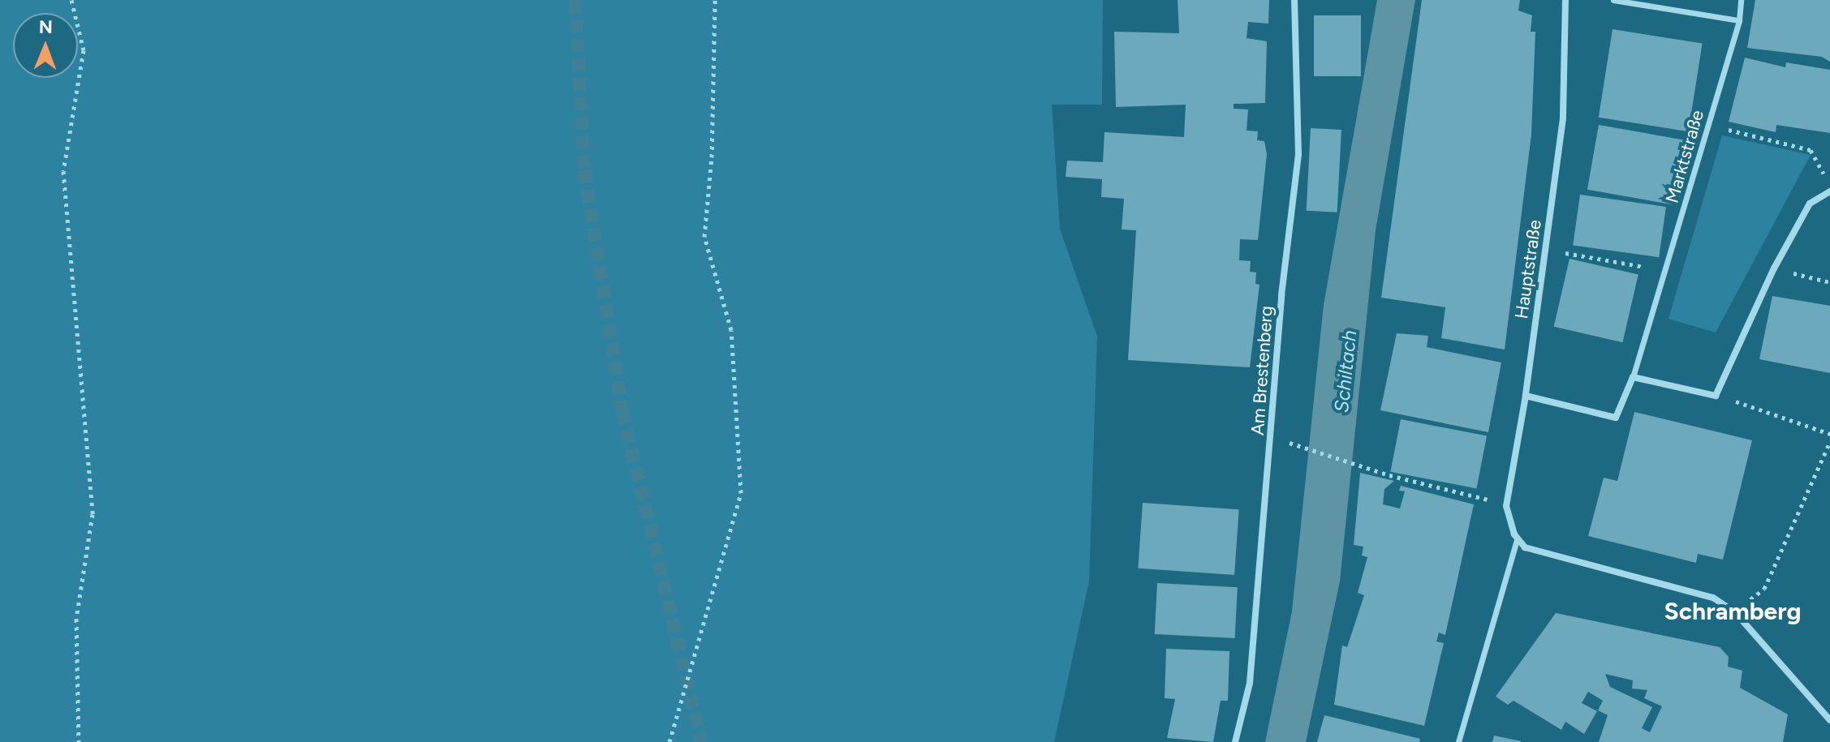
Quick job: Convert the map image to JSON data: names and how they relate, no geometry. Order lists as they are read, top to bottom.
{
  "streets": {
    "street": ["Marktstraße", "Hauptstraße", "Am Brestenberg"]
  },
  "districts": ["Schramberg"],
  "water": ["Schiltach"],
  "north": "top"
}
